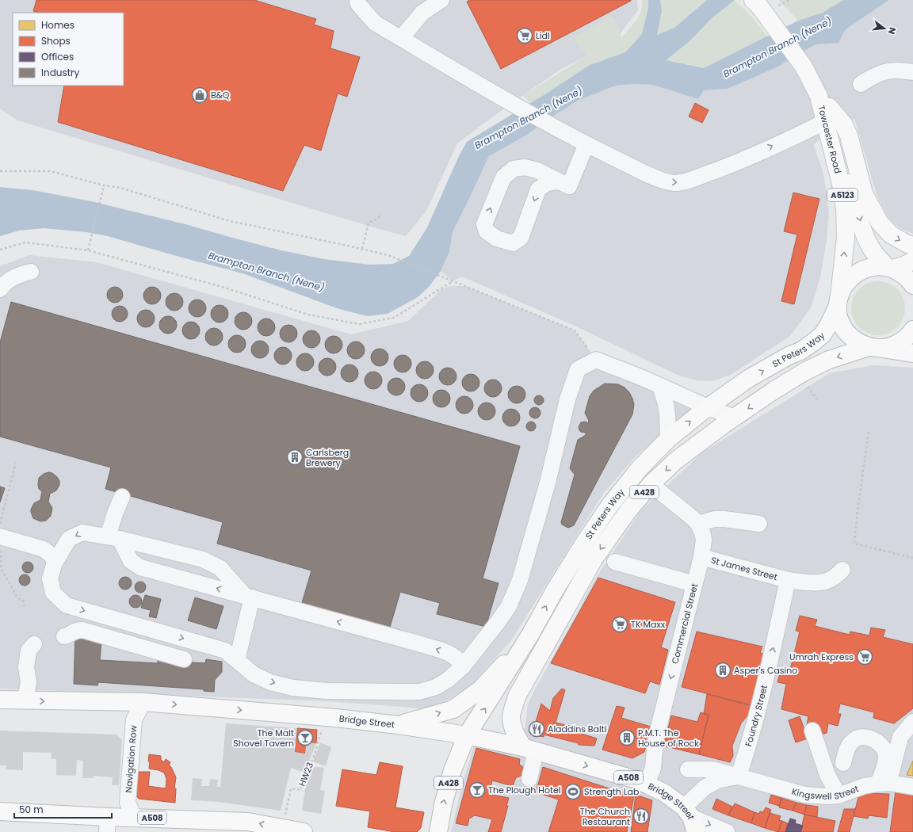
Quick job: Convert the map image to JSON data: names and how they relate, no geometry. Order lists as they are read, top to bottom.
{
  "streets": {
    "main road": [
      "Towcester Road",
      "A5123",
      "St Peters Way",
      "A428",
      "Bridge Street",
      "A508"
    ],
    "street": [
      "St James Street",
      "Commercial Street",
      "Foundry Street",
      "Navigation Row",
      "Kingswell Street"
    ],
    "path": ["HW23"]
  },
  "crossings": [
    ["Towcester Road", "St Peters Way"],
    ["St Peters Way", "A428"],
    ["St Peters Way", "Commercial Street"],
    ["St Peters Way", "Bridge Street"],
    ["A428", "Bridge Street"],
    ["St James Street", "Commercial Street"],
    ["St James Street", "Foundry Street"],
    ["Commercial Street", "Bridge Street"],
    ["Foundry Street", "Kingswell Street"],
    ["Bridge Street", "Navigation Row"],
    ["Bridge Street", "A508"],
    ["Bridge Street", "Kingswell Street"],
    ["Navigation Row", "A508"],
    ["HW23", "A508"]
  ],
  "one_way": ["Commercial Street", "Foundry Street"],
  "water": ["Brampton Branch (Nene)"],
  "places": {
    "supermarket": ["Lidl", "TK Maxx", "Umrah Express"],
    "shop": ["B&Q"],
    "building": ["Carlsberg Brewery", "Asper's Casino", "P.M.T. The House of Rock"],
    "restaurant": ["Aladdins Balti", "The Church Restaurant"],
    "bar": ["The Malt Shovel Tavern", "The Plough Hotel"],
    "sports": ["Strength Lab"]
  },
  "legend": [
    "Homes",
    "Shops",
    "Offices",
    "Industry"
  ],
  "scale_bar": "50 m",
  "north": "right"
}
